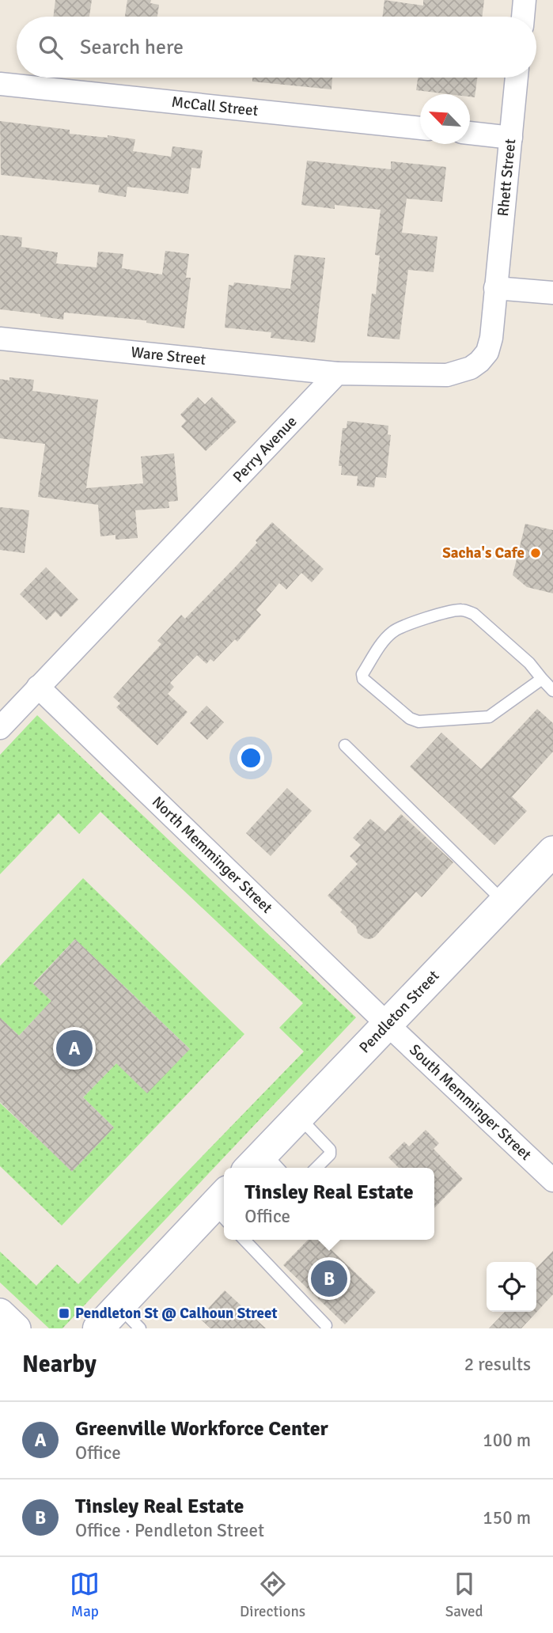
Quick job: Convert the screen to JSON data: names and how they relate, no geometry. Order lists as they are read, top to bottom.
{
  "streets": {
    "main road": ["Pendleton Street"],
    "street": [
      "McCall Street",
      "Rhett Street",
      "Ware Street",
      "Perry Avenue",
      "North Memminger Street",
      "South Memminger Street"
    ]
  },
  "crossings": [
    ["Ware Street", "Perry Avenue"],
    ["Perry Avenue", "North Memminger Street"],
    ["North Memminger Street", "Pendleton Street"],
    ["North Memminger Street", "South Memminger Street"],
    ["Pendleton Street", "South Memminger Street"]
  ],
  "places": {
    "other": ["Sacha's Cafe"],
    "transit": ["Pendleton St @ Calhoun Street"]
  },
  "north": "top left",
  "page": {
    "search": "Search here",
    "pins": ["A", "B"],
    "popup": ["Tinsley Real Estate", "Office"],
    "heading": ["Nearby", "2 results"],
    "list": [
      {
        "mark": "A",
        "name": "Greenville Workforce Center",
        "note": "Office",
        "value": "100 m"
      },
      {
        "mark": "B",
        "name": "Tinsley Real Estate",
        "note": "Office · Pendleton Street",
        "value": "150 m"
      }
    ],
    "nav": ["Map", "Directions", "Saved"]
  }
}
